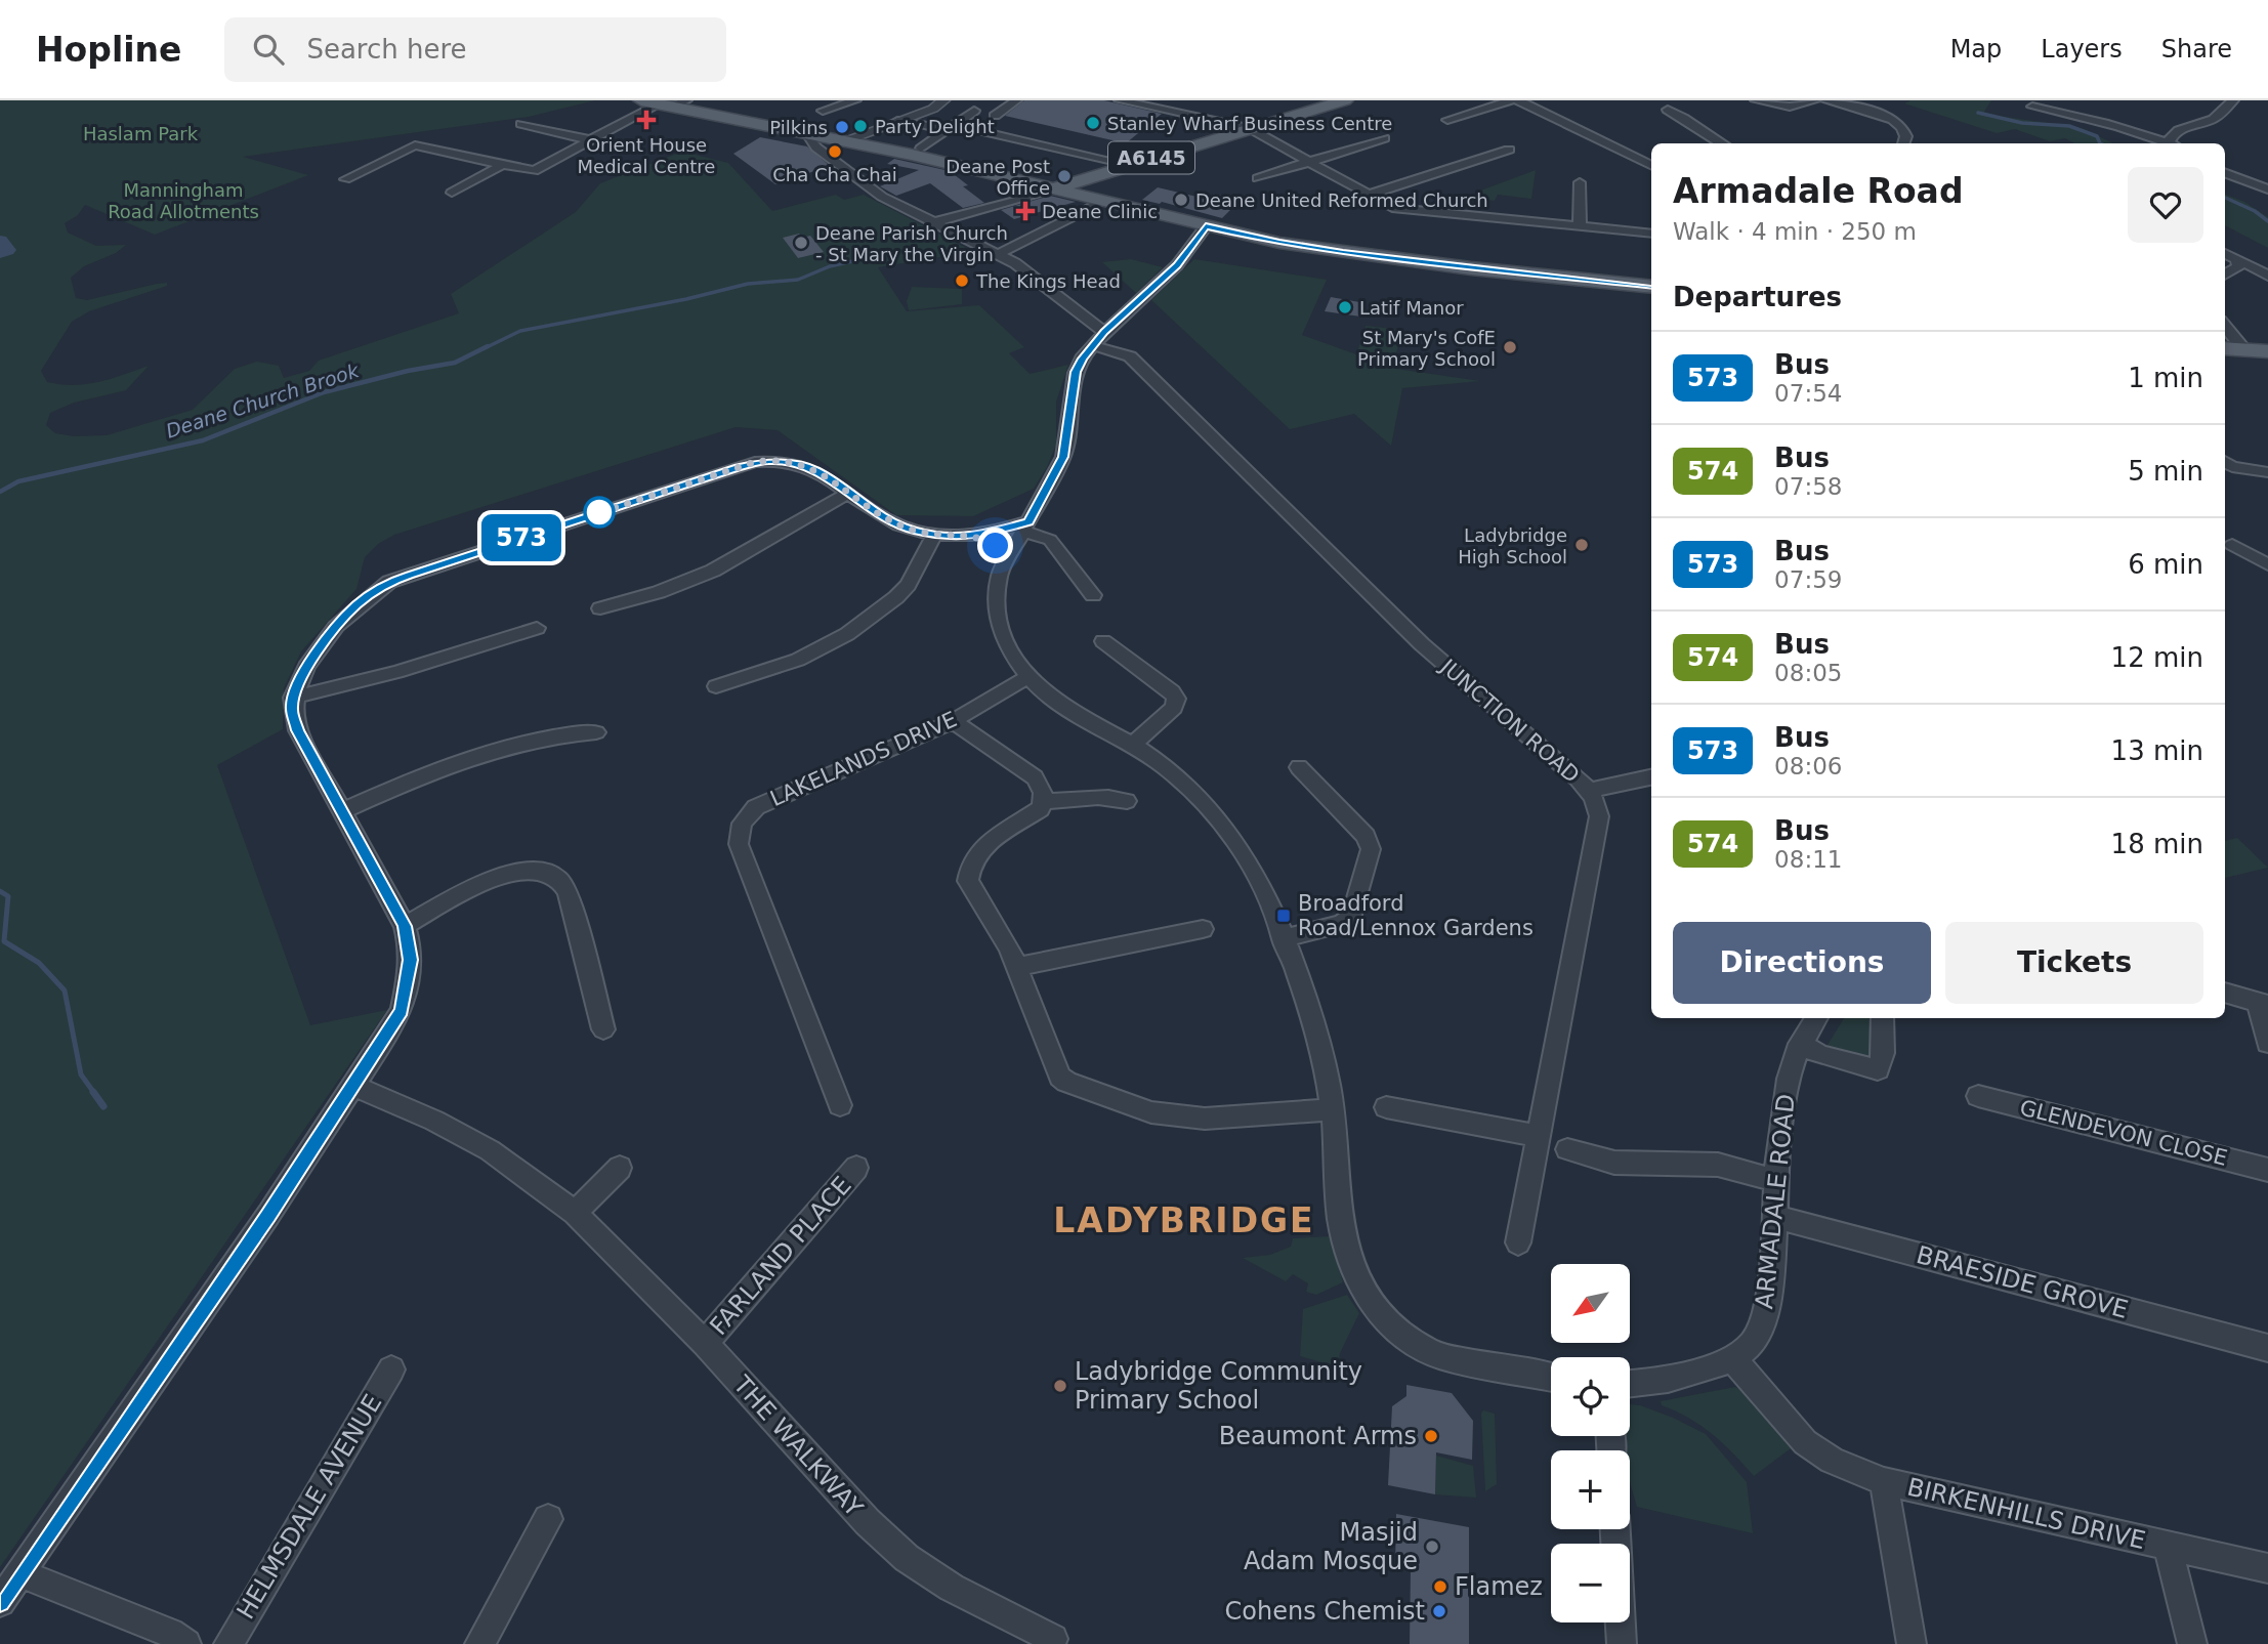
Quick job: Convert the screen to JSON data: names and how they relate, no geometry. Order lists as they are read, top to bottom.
{
  "streets": {
    "main road": ["A6145"],
    "street": [
      "JUNCTION ROAD",
      "LAKELANDS DRIVE",
      "GLENDEVON CLOSE",
      "ARMADALE ROAD",
      "FARLAND PLACE",
      "BRAESIDE GROVE",
      "THE WALKWAY",
      "HELMSDALE AVENUE",
      "BIRKENHILLS DRIVE"
    ]
  },
  "crossings": [
    ["ARMADALE ROAD", "BRAESIDE GROVE"],
    ["ARMADALE ROAD", "BIRKENHILLS DRIVE"],
    ["FARLAND PLACE", "THE WALKWAY"]
  ],
  "districts": ["LADYBRIDGE"],
  "water": ["Deane Church Brook"],
  "parks": ["Haslam Park", "Manningham Road Allotments"],
  "places": {
    "health": ["Orient House Medical Centre", "Deane Clinic"],
    "other": [
      "Stanley Wharf Business Centre",
      "Party Delight",
      "Pilkins",
      "Cha Cha Chai",
      "Deane Post Office",
      "Deane United Reformed Church",
      "Deane Parish Church - St Mary the Virgin",
      "The Kings Head",
      "Latif Manor",
      "St Mary's CofE Primary School",
      "Ladybridge High School",
      "Ladybridge Community Primary School",
      "Beaumont Arms",
      "Masjid Adam Mosque",
      "Flamez",
      "Cohens Chemist"
    ],
    "transit": ["Broadford Road/Lennox Gardens"]
  },
  "lines": ["bus line 573"],
  "north": "bottom left",
  "page": {
    "header": "Hopline",
    "search": "Search here",
    "nav": ["Map", "Layers", "Share"],
    "on_map": "573",
    "heading": [
      ["Armadale Road", "Walk · 4 min · 250 m"],
      "Departures"
    ],
    "list": [
      {
        "mark": "573",
        "name": "Bus",
        "note": "07:54",
        "value": "1 min"
      },
      {
        "mark": "574",
        "name": "Bus",
        "note": "07:58",
        "value": "5 min"
      },
      {
        "mark": "573",
        "name": "Bus",
        "note": "07:59",
        "value": "6 min"
      },
      {
        "mark": "574",
        "name": "Bus",
        "note": "08:05",
        "value": "12 min"
      },
      {
        "mark": "573",
        "name": "Bus",
        "note": "08:06",
        "value": "13 min"
      },
      {
        "mark": "574",
        "name": "Bus",
        "note": "08:11",
        "value": "18 min"
      }
    ],
    "buttons": ["Directions", "Tickets"],
    "map_buttons": ["+", "−"]
  }
}
